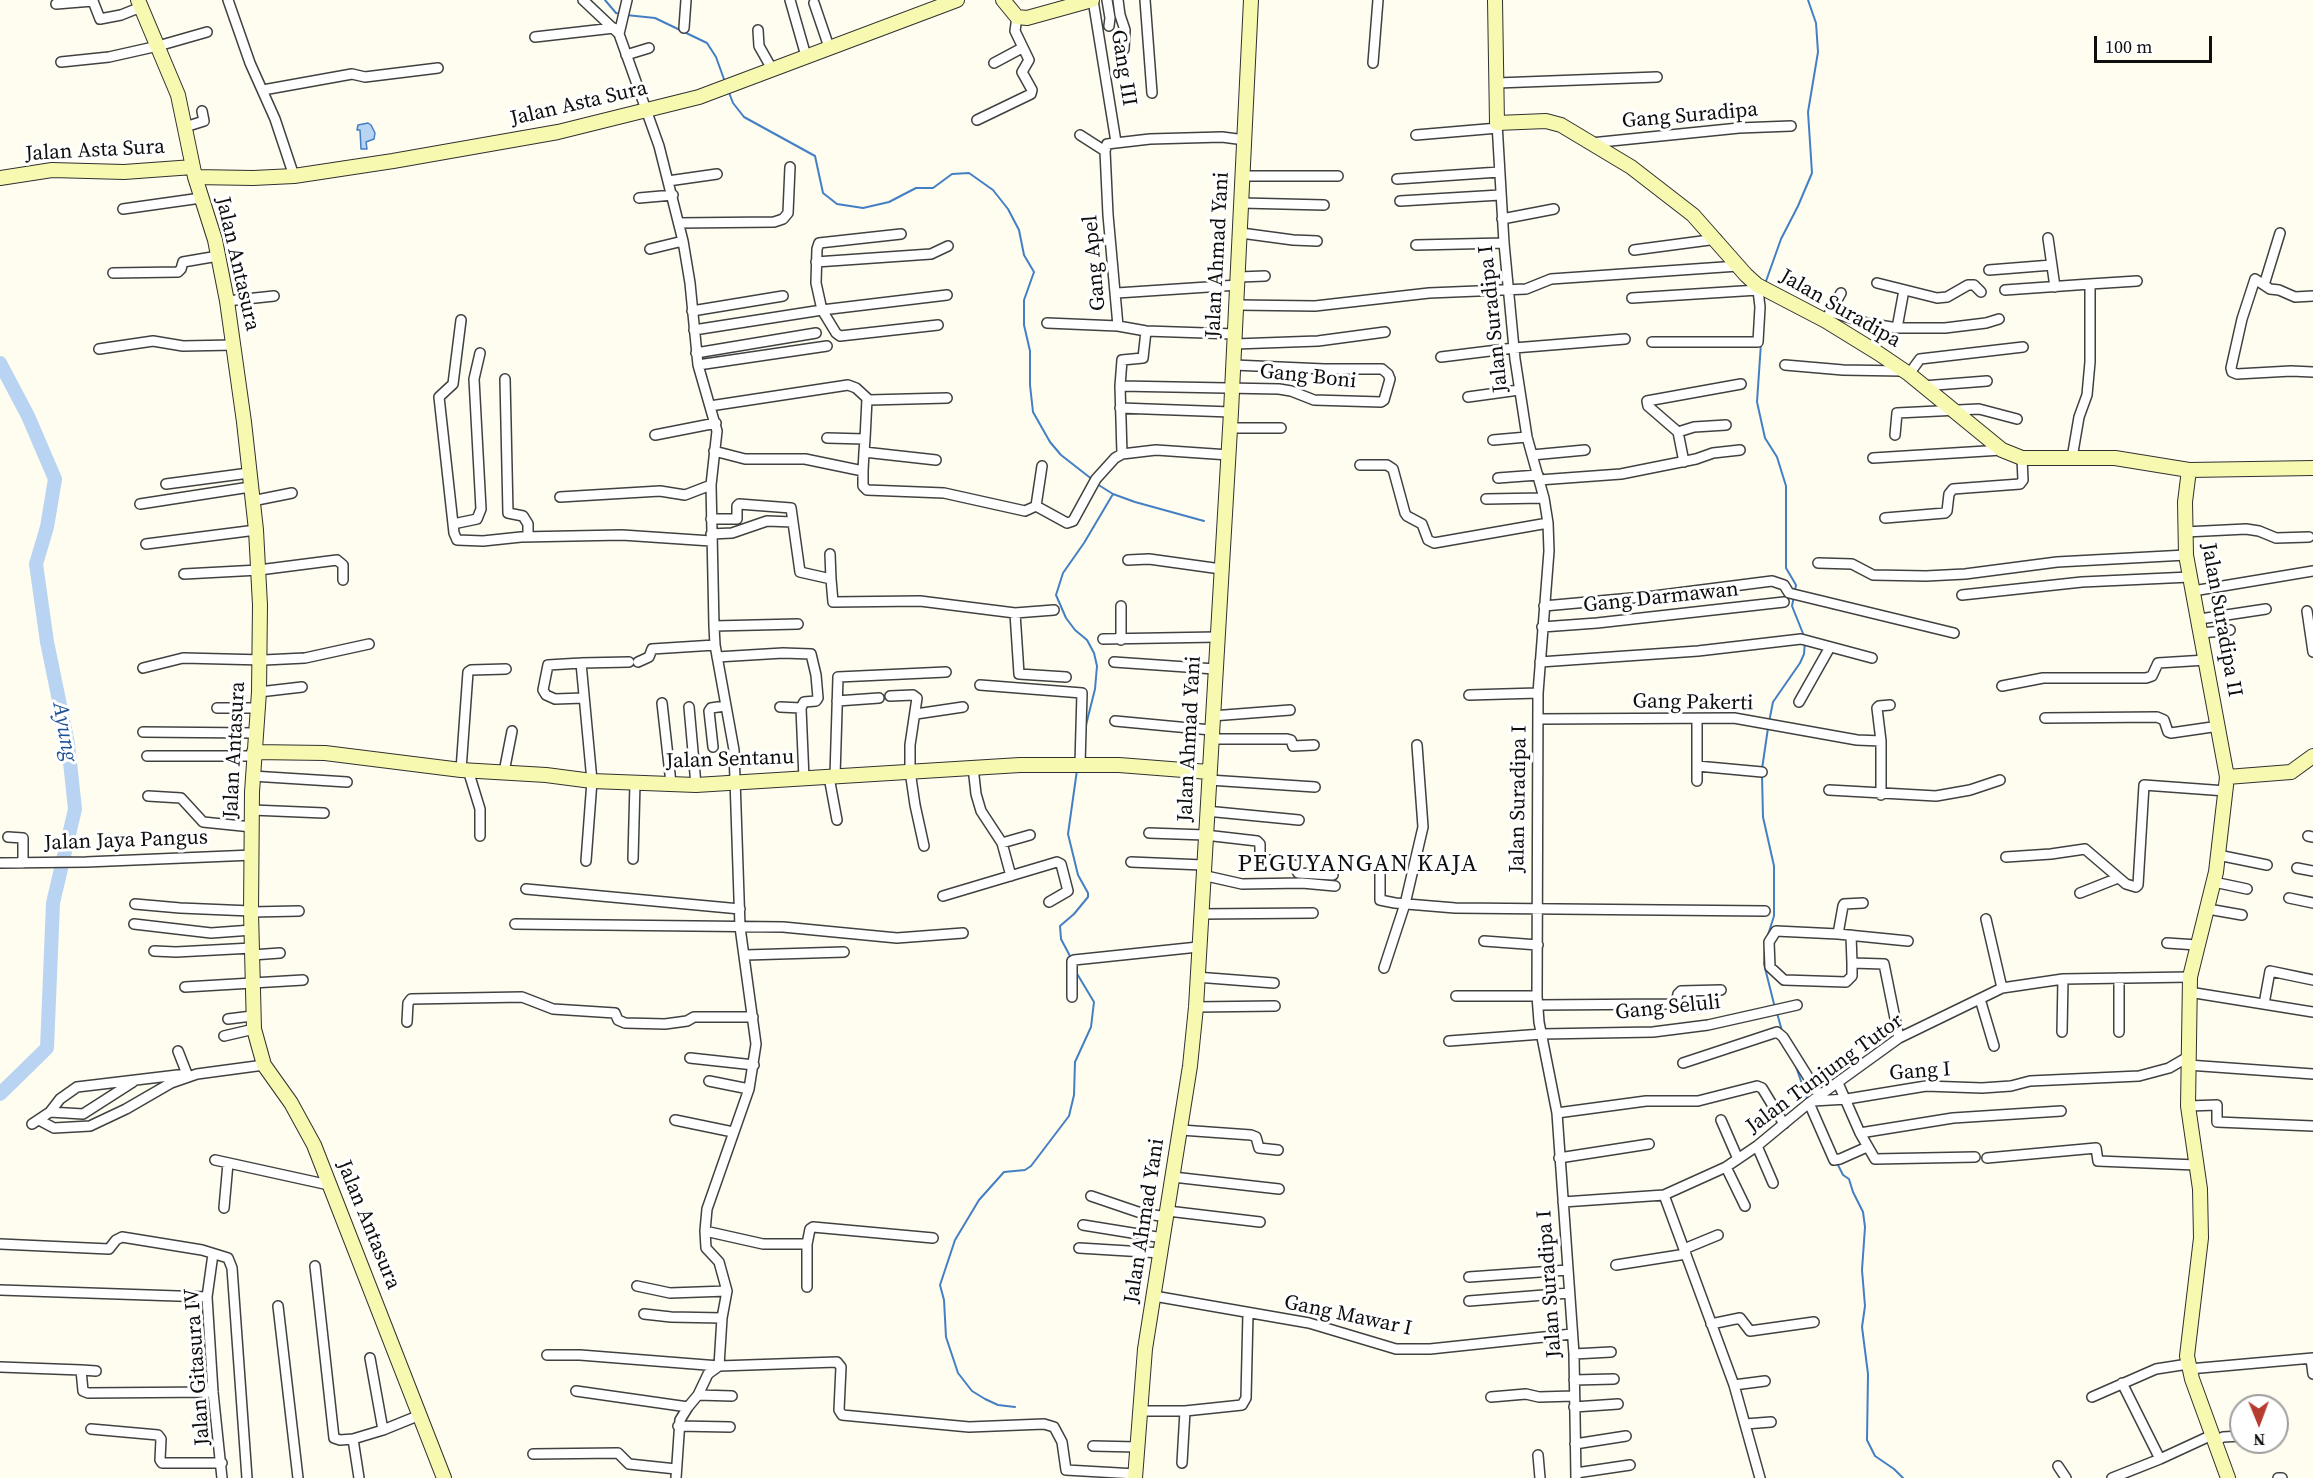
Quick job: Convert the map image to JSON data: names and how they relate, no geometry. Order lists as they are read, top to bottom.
{
  "streets": {
    "street": [
      "Gang III",
      "Jalan Asta Sura",
      "Gang Suradipa",
      "Jalan Ahmad Yani",
      "Gang Apel",
      "Jalan Antasura",
      "Jalan Suradipa",
      "Jalan Suradipa I",
      "Gang Boni",
      "Gang Darmawan",
      "Jalan Suradipa II",
      "Gang Pakerti",
      "Jalan Sentanu",
      "Jalan Jaya Pangus",
      "Gang Seluli",
      "Gang I",
      "Jalan Tunjung Tutor",
      "Gang Mawar I",
      "Jalan Gitasura IV"
    ]
  },
  "crossings": [
    ["Jalan Asta Sura", "Jalan Antasura"],
    ["Gang Suradipa", "Jalan Suradipa"],
    ["Jalan Ahmad Yani", "Gang Apel"],
    ["Jalan Ahmad Yani", "Gang Boni"],
    ["Jalan Ahmad Yani", "Jalan Sentanu"],
    ["Jalan Ahmad Yani", "Gang Mawar I"],
    ["Jalan Antasura", "Jalan Sentanu"],
    ["Jalan Antasura", "Jalan Jaya Pangus"],
    ["Jalan Suradipa", "Jalan Suradipa I"],
    ["Jalan Suradipa", "Jalan Suradipa II"],
    ["Jalan Suradipa I", "Gang Darmawan"],
    ["Jalan Suradipa I", "Gang Pakerti"],
    ["Jalan Suradipa I", "Gang Seluli"],
    ["Jalan Suradipa I", "Gang Mawar I"],
    ["Jalan Suradipa II", "Gang I"],
    ["Jalan Suradipa II", "Jalan Tunjung Tutor"],
    ["Gang I", "Jalan Tunjung Tutor"]
  ],
  "districts": ["PEGUYANGAN KAJA"],
  "water": ["Ayung"],
  "scale_bar": "100 m",
  "north": "bottom"
}
